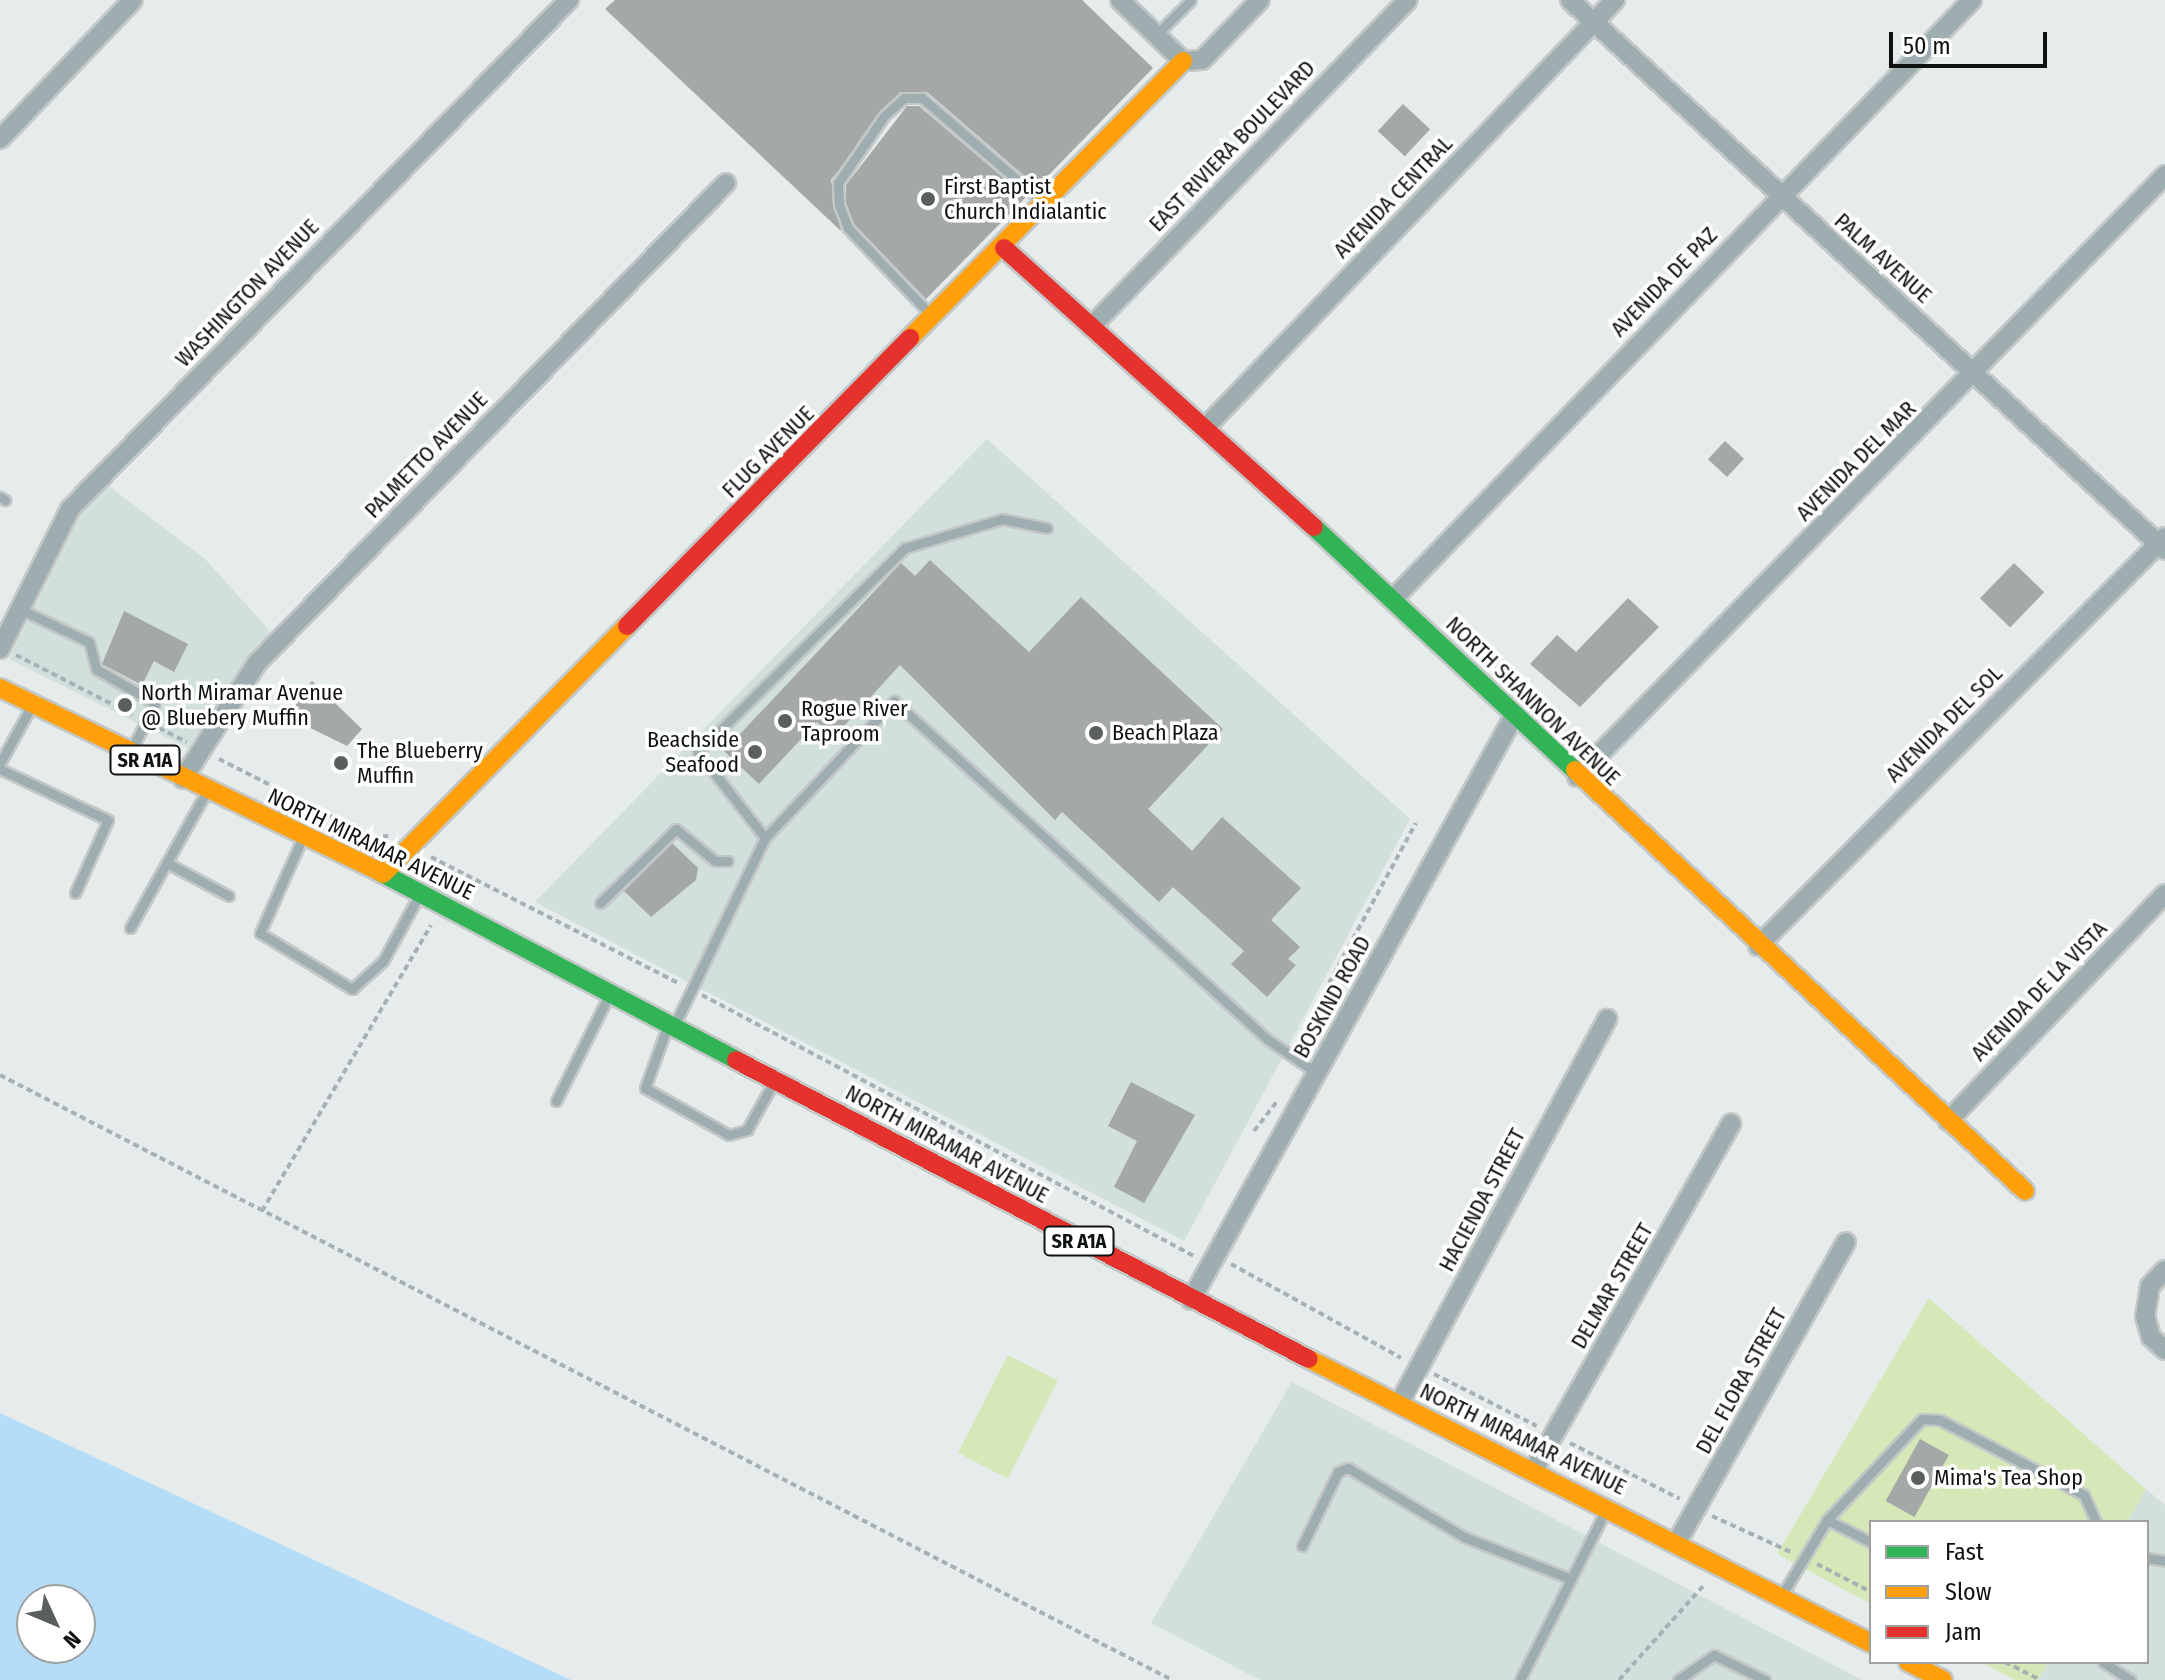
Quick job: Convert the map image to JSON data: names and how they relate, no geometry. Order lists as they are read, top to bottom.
{
  "streets": {
    "street": [
      "EAST RIVIERA BOULEVARD",
      "AVENIDA CENTRAL",
      "PALM AVENUE",
      "AVENIDA DE PAZ",
      "WASHINGTON AVENUE",
      "FLUG AVENUE",
      "PALMETTO AVENUE",
      "AVENIDA DEL MAR",
      "NORTH SHANNON AVENUE",
      "AVENIDA DEL SOL",
      "SR A1A",
      "NORTH MIRAMAR AVENUE",
      "AVENIDA DE LA VISTA",
      "BOSKIND ROAD",
      "HACIENDA STREET",
      "DELMAR STREET",
      "DEL FLORA STREET"
    ]
  },
  "crossings": [
    ["EAST RIVIERA BOULEVARD", "NORTH SHANNON AVENUE"],
    ["AVENIDA CENTRAL", "PALM AVENUE"],
    ["AVENIDA CENTRAL", "NORTH SHANNON AVENUE"],
    ["PALM AVENUE", "AVENIDA DE PAZ"],
    ["PALM AVENUE", "AVENIDA DEL MAR"],
    ["PALM AVENUE", "AVENIDA DEL SOL"],
    ["AVENIDA DE PAZ", "NORTH SHANNON AVENUE"],
    ["FLUG AVENUE", "NORTH SHANNON AVENUE"],
    ["FLUG AVENUE", "NORTH MIRAMAR AVENUE"],
    ["PALMETTO AVENUE", "NORTH MIRAMAR AVENUE"],
    ["AVENIDA DEL MAR", "NORTH SHANNON AVENUE"],
    ["NORTH SHANNON AVENUE", "AVENIDA DEL SOL"],
    ["NORTH SHANNON AVENUE", "AVENIDA DE LA VISTA"],
    ["NORTH SHANNON AVENUE", "BOSKIND ROAD"],
    ["NORTH MIRAMAR AVENUE", "BOSKIND ROAD"],
    ["NORTH MIRAMAR AVENUE", "HACIENDA STREET"],
    ["NORTH MIRAMAR AVENUE", "DELMAR STREET"],
    ["NORTH MIRAMAR AVENUE", "DEL FLORA STREET"]
  ],
  "places": [
    "First Baptist Church Indialantic",
    "North Miramar Avenue @ Bluebery Muffin",
    "Rogue River Taproom",
    "Beach Plaza",
    "Beachside Seafood",
    "The Blueberry Muffin",
    "Mima's Tea Shop"
  ],
  "legend": ["Fast", "Slow", "Jam"],
  "scale_bar": "50 m",
  "north": "bottom right"
}
